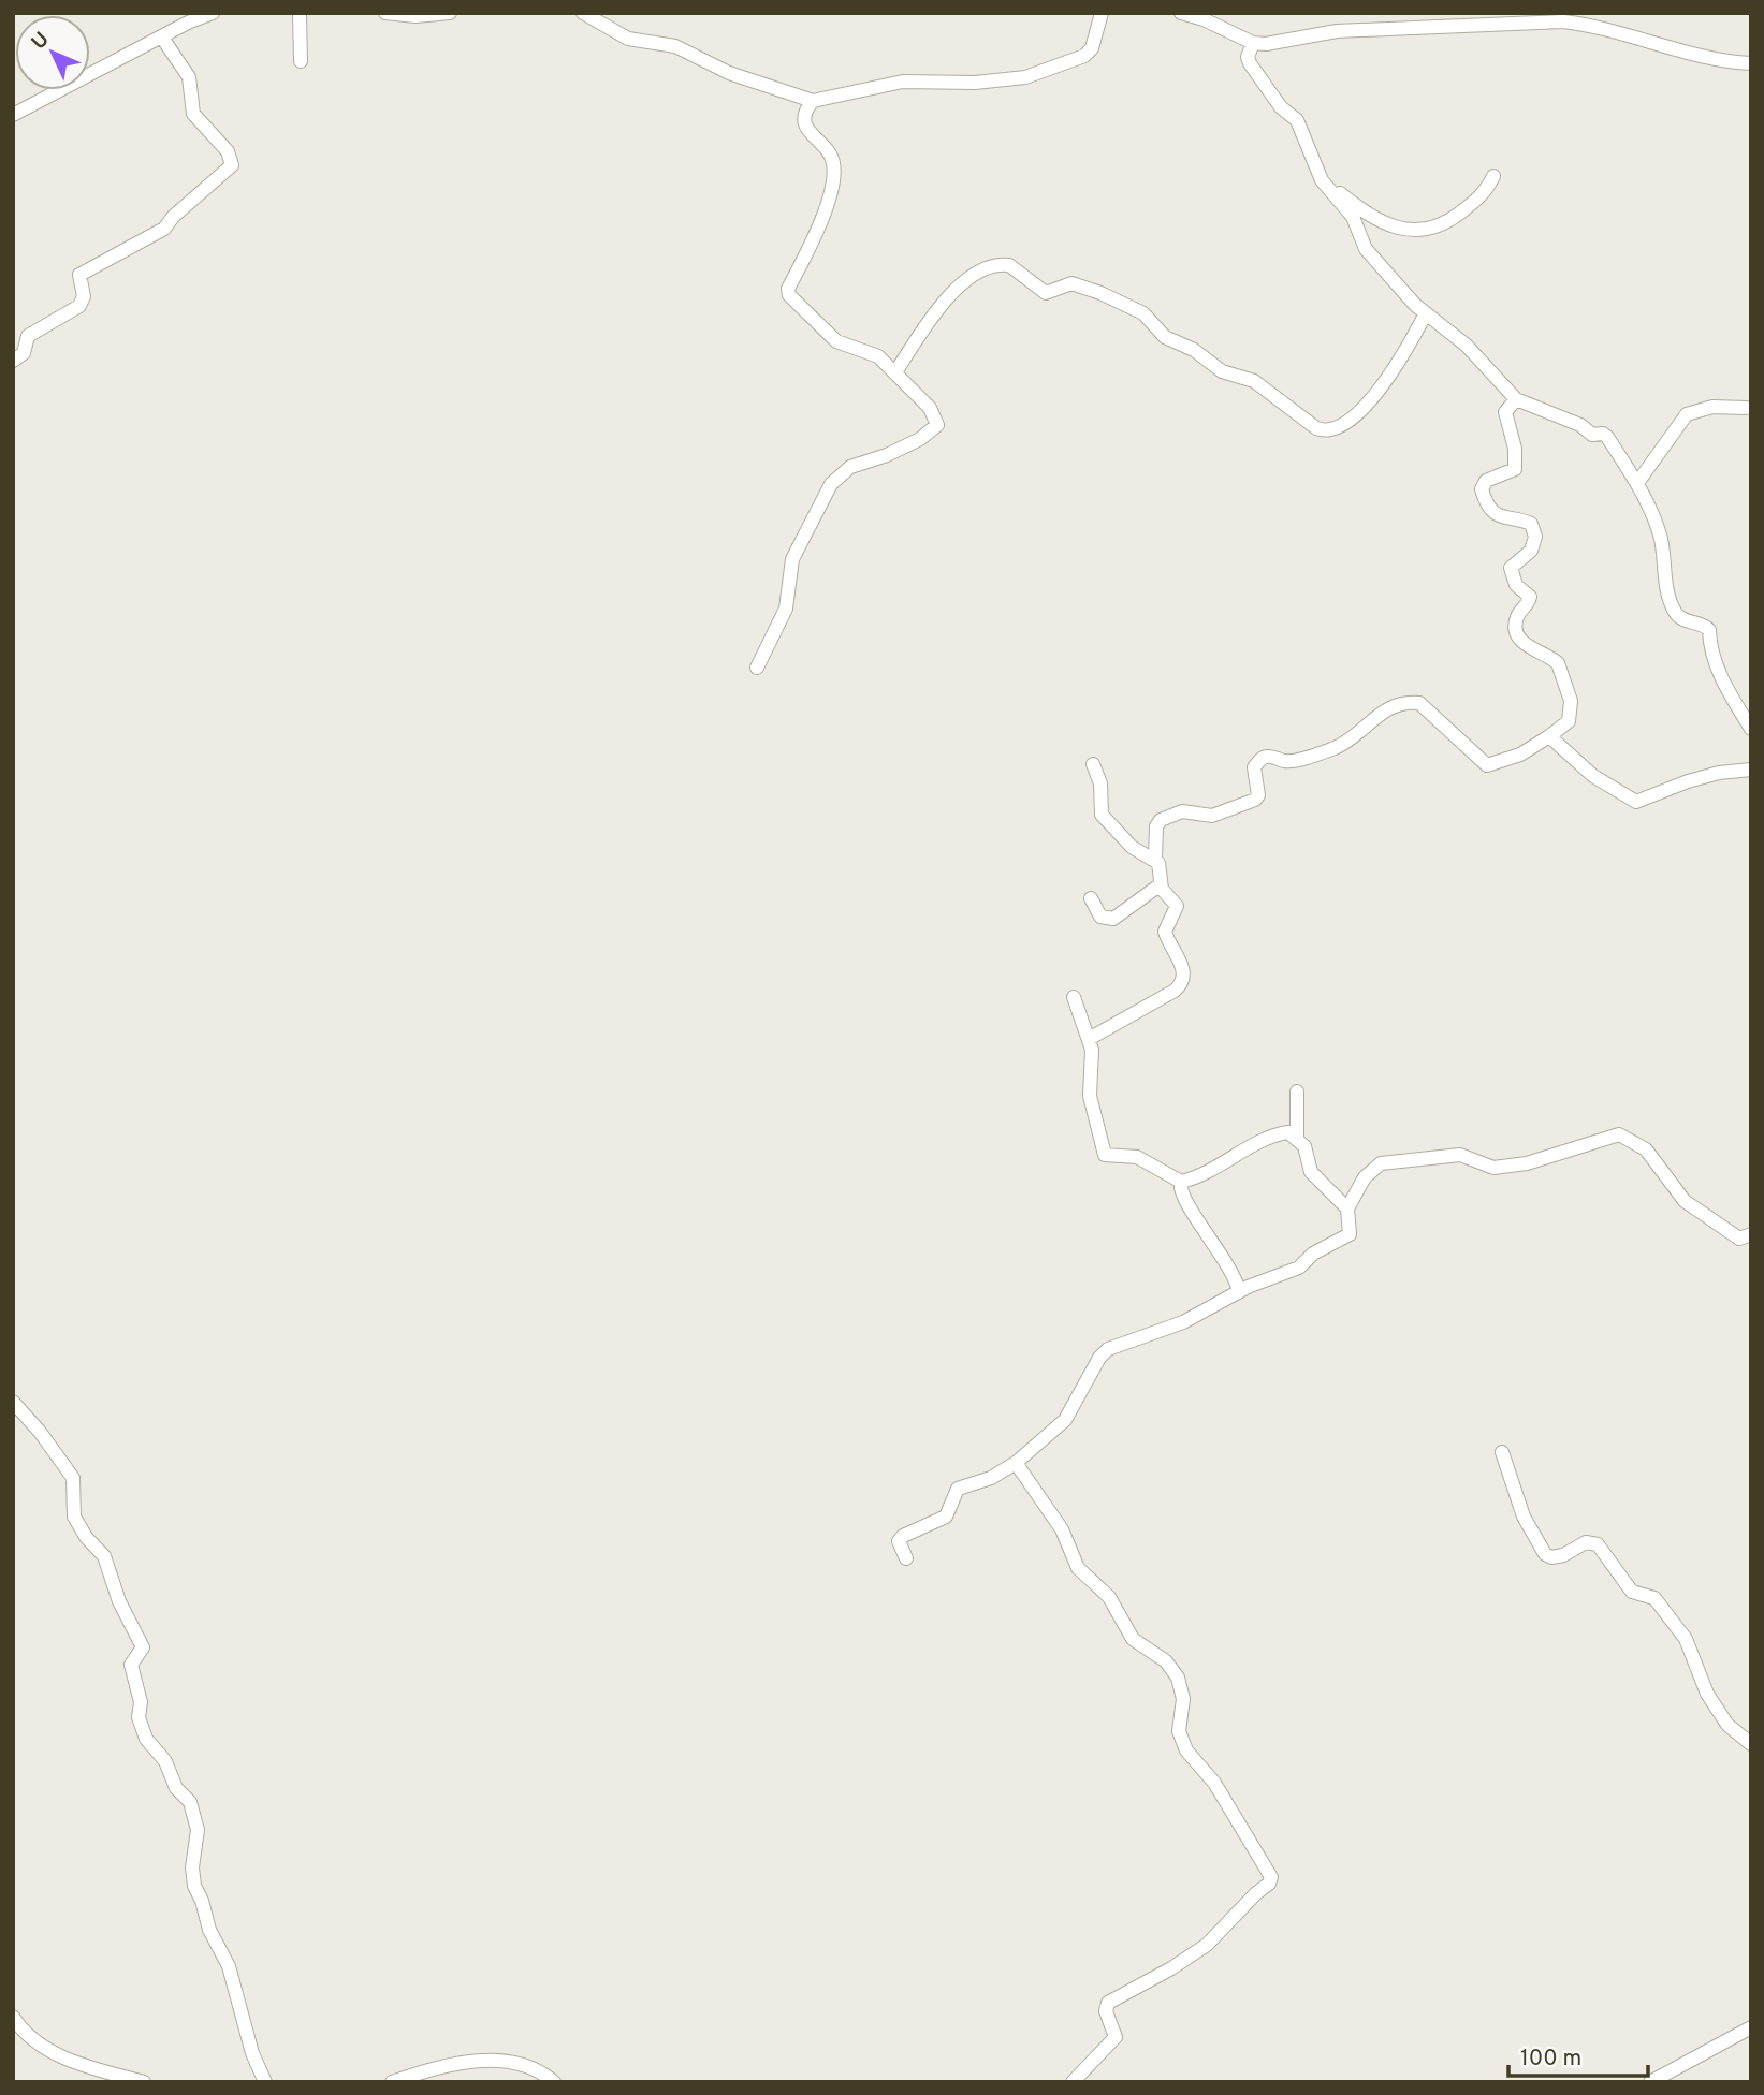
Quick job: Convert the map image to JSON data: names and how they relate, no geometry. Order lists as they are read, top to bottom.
{
  "scale_bar": "100 m",
  "north": "top left"
}
